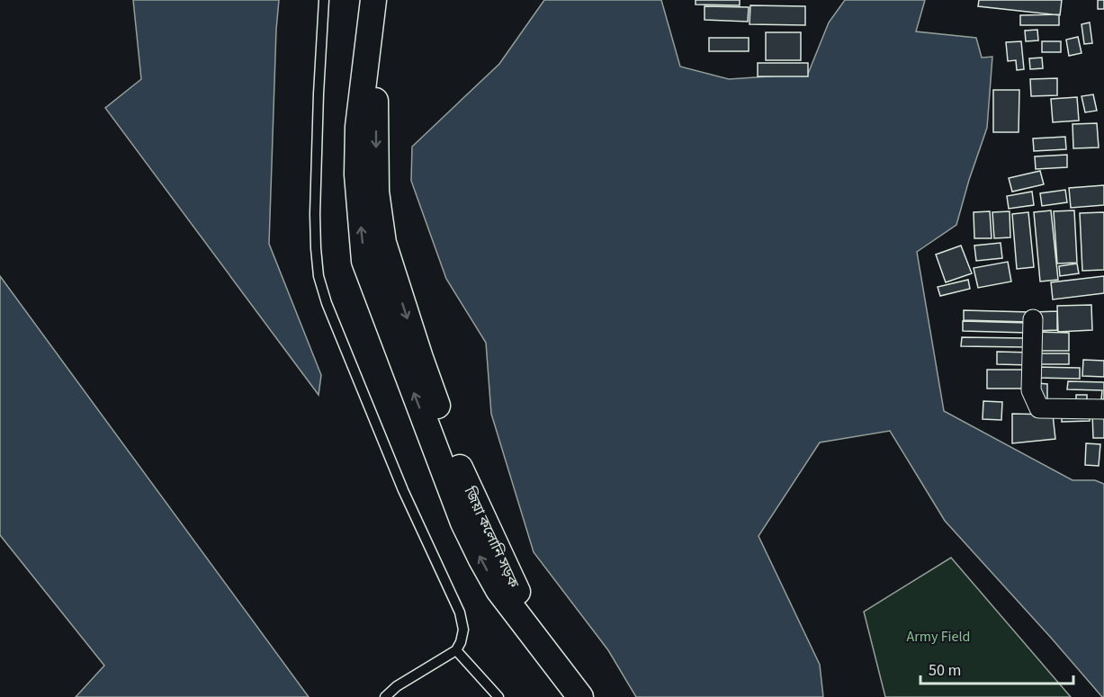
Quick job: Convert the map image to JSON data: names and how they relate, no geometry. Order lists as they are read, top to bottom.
{
  "streets": {
    "main road": ["জিয়া কলোনি সড়ক"]
  },
  "parks": ["Army Field"],
  "scale_bar": "50 m"
}
